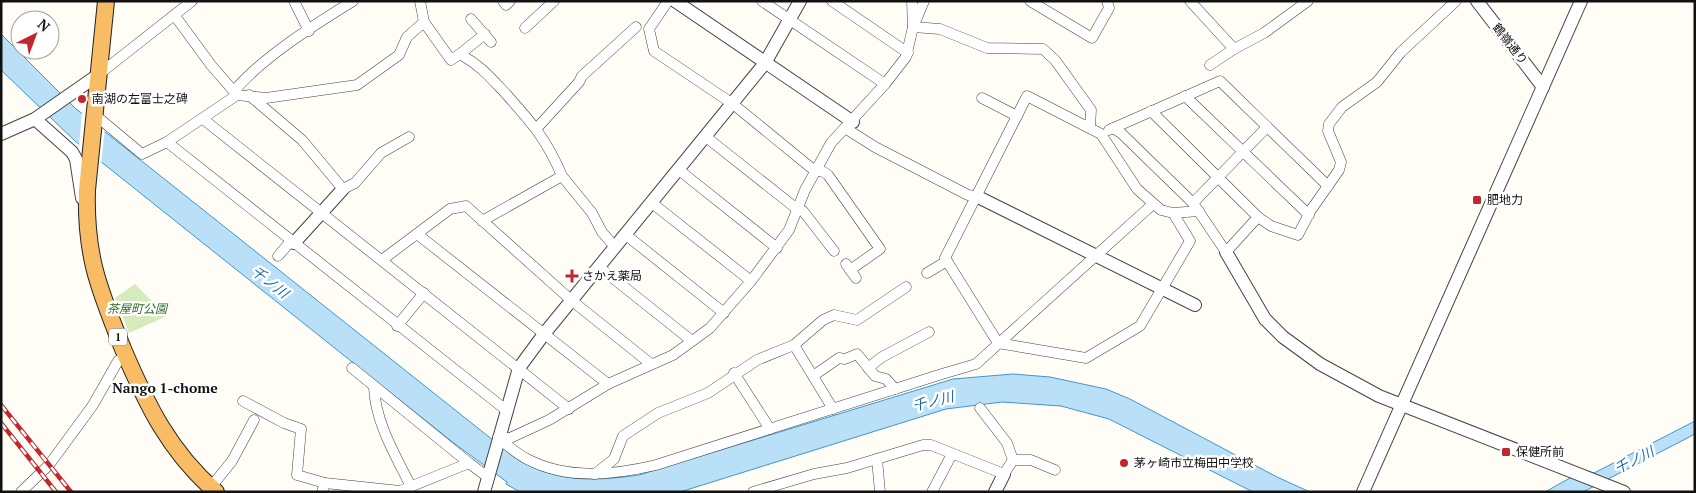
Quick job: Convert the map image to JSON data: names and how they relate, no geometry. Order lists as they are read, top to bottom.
{
  "streets": {
    "highway": ["1"],
    "street": ["鶴嶺通り"]
  },
  "districts": ["Nango 1-chome"],
  "water": ["千ノ川"],
  "parks": ["茶屋町公園"],
  "places": {
    "other": ["南湖の左富士之碑", "茅ヶ崎市立梅田中学校"],
    "transit": ["肥地力", "保健所前"],
    "health": ["さかえ薬局"]
  },
  "north": "top right"
}
